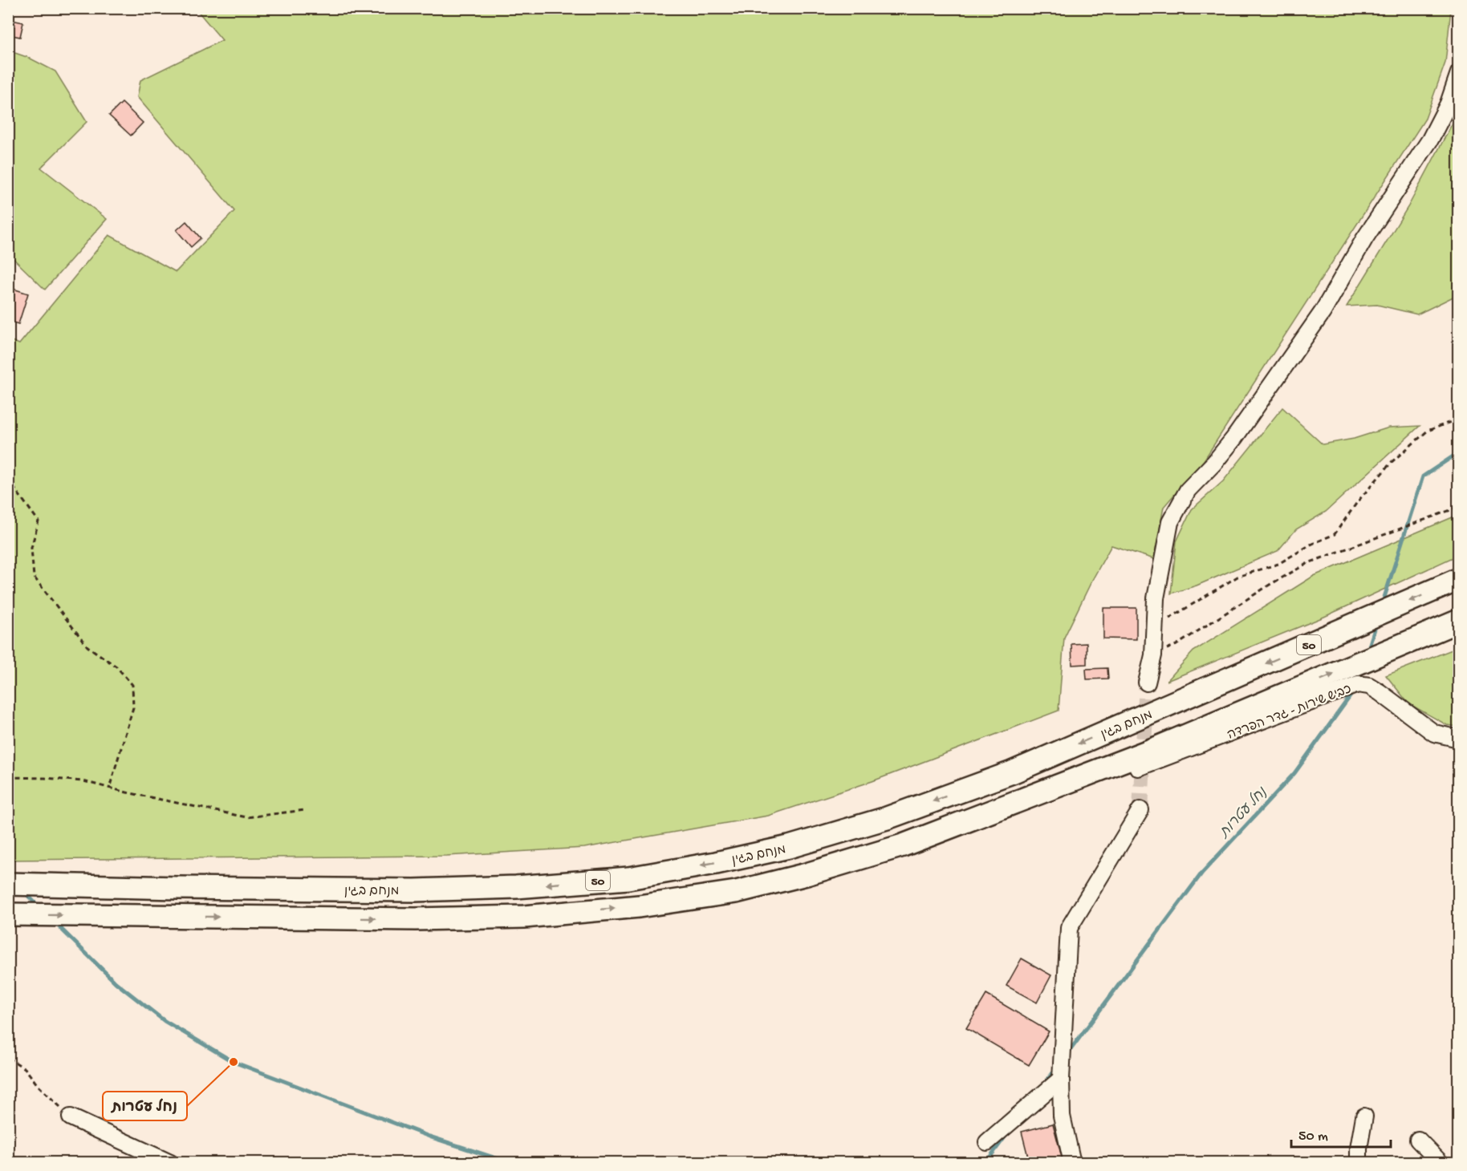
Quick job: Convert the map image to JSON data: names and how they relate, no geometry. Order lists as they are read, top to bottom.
{
  "streets": {
    "highway": ["50", "מנחם בגין"],
    "street": ["כביש שירות - גדר הפרדה"]
  },
  "water": ["נחל עטרות"],
  "places": ["נחל עטרות"],
  "scale_bar": "50 m"
}
